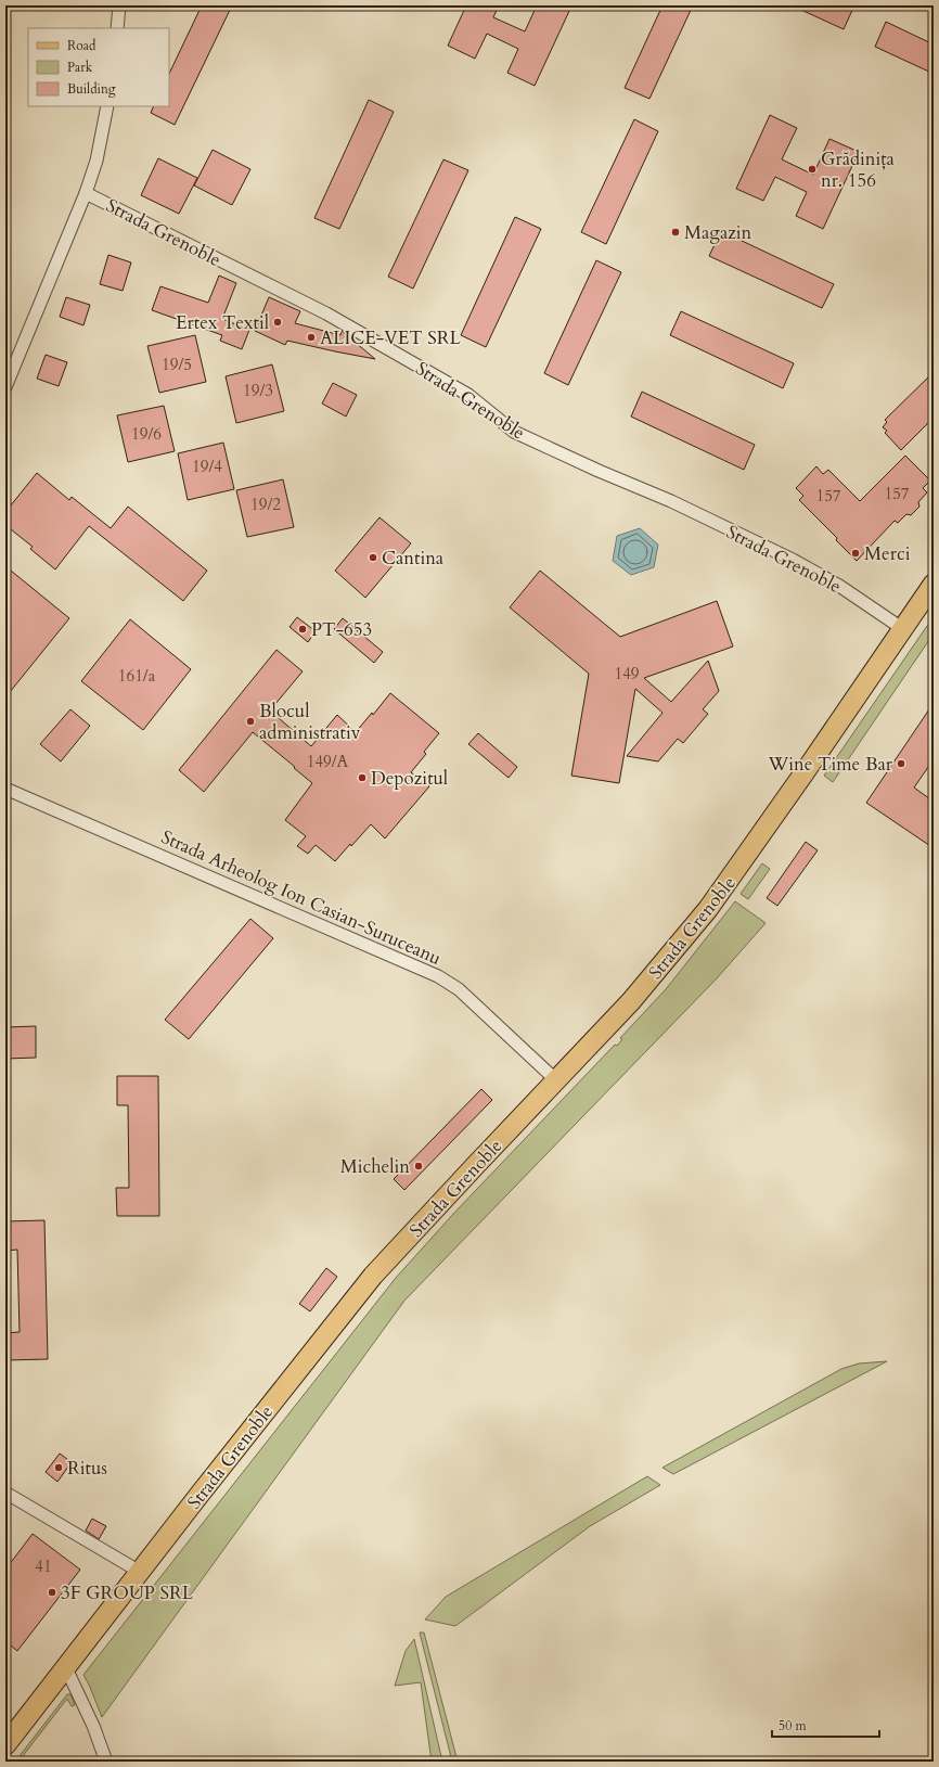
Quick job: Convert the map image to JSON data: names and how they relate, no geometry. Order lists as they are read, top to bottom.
{
  "streets": {
    "main road": ["Strada Grenoble"],
    "street": ["Strada Arheolog Ion Casian-Suruceanu"]
  },
  "crossings": [
    ["Strada Grenoble", "Strada Arheolog Ion Casian-Suruceanu"]
  ],
  "places": [
    "Grădinița nr. 156",
    "Magazin",
    "Ertex Textil",
    "ALICE-VET SRL",
    "Merci",
    "Cantina",
    "PT-653",
    "Blocul administrativ",
    "Wine Time Bar",
    "Depozitul",
    "Michelin",
    "Ritus",
    "3F GROUP SRL"
  ],
  "house_numbers": [
    "19/5",
    "19/3",
    "19/6",
    "19/4",
    "157",
    "157",
    "19/2",
    "149",
    "161/a",
    "149/A",
    "41"
  ],
  "legend": ["Road", "Park", "Building"],
  "scale_bar": "50 m"
}
